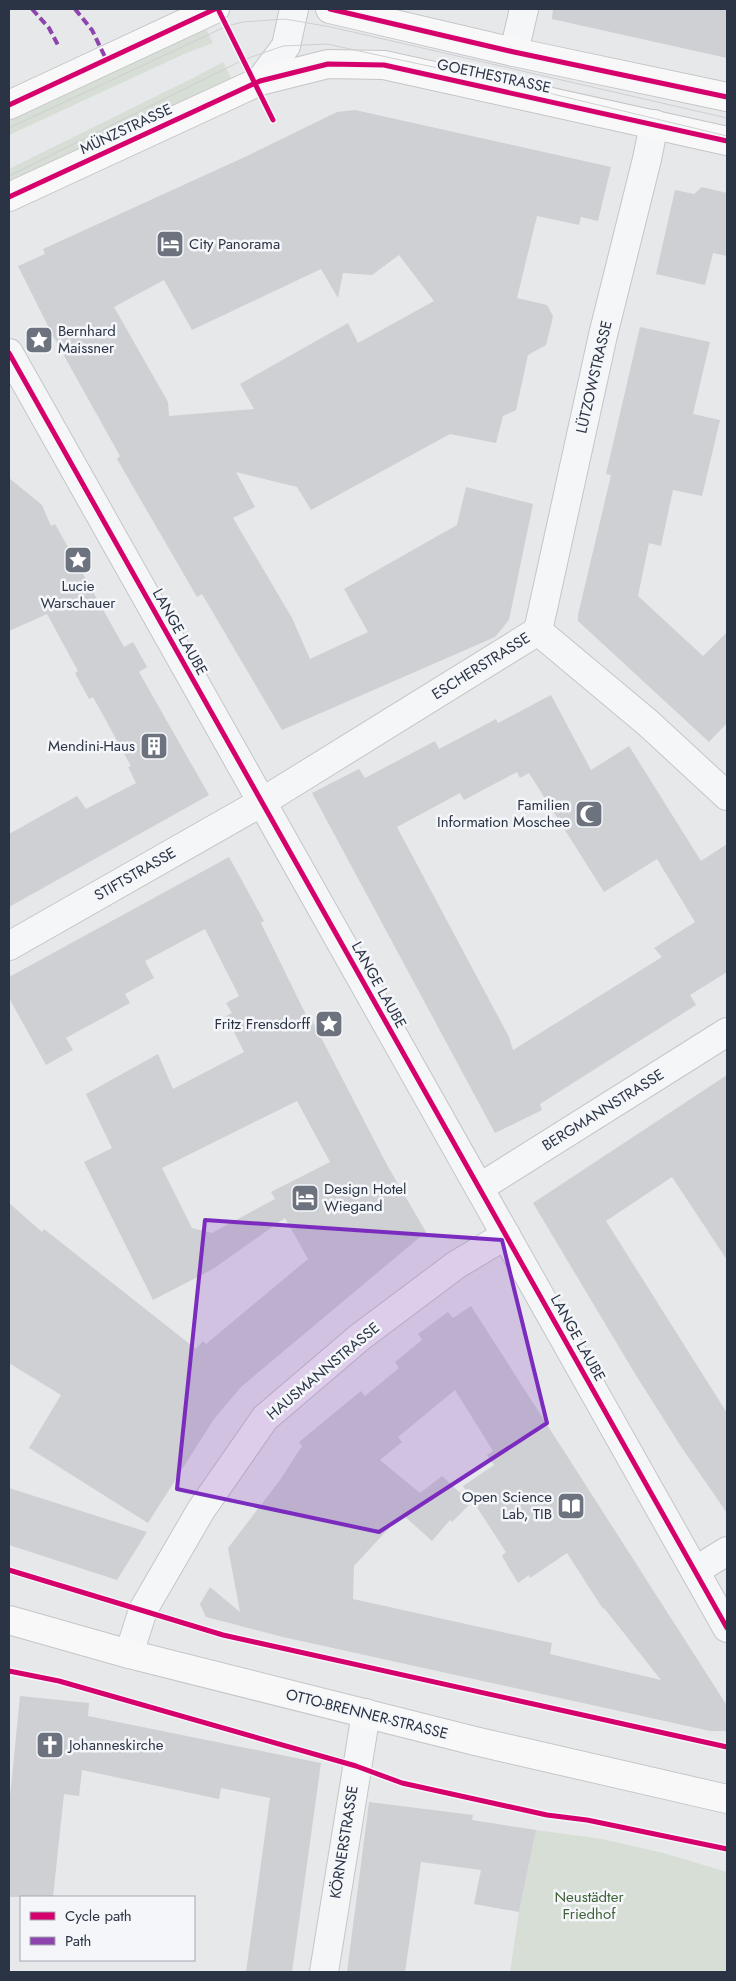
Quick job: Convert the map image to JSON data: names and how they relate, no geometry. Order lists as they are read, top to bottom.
{
  "streets": {
    "street": [
      "GOETHESTRASSE",
      "MÜNZSTRASSE",
      "LÜTZOWSTRASSE",
      "LANGE LAUBE",
      "ESCHERSTRASSE",
      "STIFTSTRASSE",
      "BERGMANNSTRASSE",
      "HAUSMANNSTRASSE",
      "OTTO-BRENNER-STRASSE",
      "KÖRNERSTRASSE"
    ]
  },
  "crossings": [
    ["GOETHESTRASSE", "MÜNZSTRASSE"],
    ["GOETHESTRASSE", "LÜTZOWSTRASSE"],
    ["LÜTZOWSTRASSE", "ESCHERSTRASSE"],
    ["LANGE LAUBE", "ESCHERSTRASSE"],
    ["LANGE LAUBE", "STIFTSTRASSE"],
    ["LANGE LAUBE", "BERGMANNSTRASSE"],
    ["LANGE LAUBE", "HAUSMANNSTRASSE"],
    ["ESCHERSTRASSE", "STIFTSTRASSE"],
    ["HAUSMANNSTRASSE", "OTTO-BRENNER-STRASSE"],
    ["OTTO-BRENNER-STRASSE", "KÖRNERSTRASSE"]
  ],
  "parks": ["Neustädter Friedhof"],
  "places": {
    "hotel": ["City Panorama", "Design Hotel Wiegand"],
    "place": ["Bernhard Maissner", "Lucie Warschauer", "Fritz Frensdorff"],
    "building": ["Mendini-Haus"],
    "mosque": ["Familien Information Moschee"],
    "library": ["Open Science Lab, TIB"],
    "church": ["Johanneskirche"]
  },
  "legend": ["Cycle path", "Path"]
}
